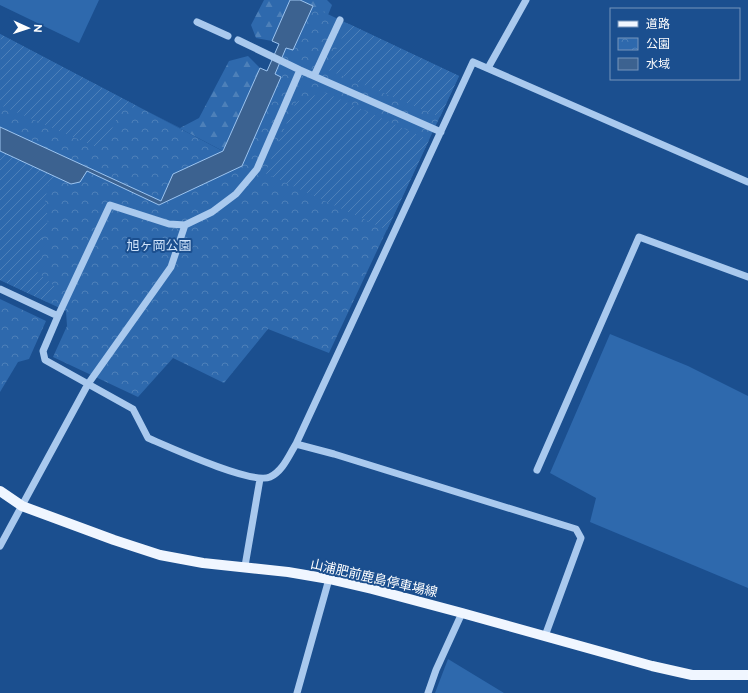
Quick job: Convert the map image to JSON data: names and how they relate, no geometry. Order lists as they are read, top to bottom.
{
  "streets": {
    "main road": ["山浦肥前鹿島停車場線"]
  },
  "parks": ["旭ヶ岡公園"],
  "legend": ["道路", "公園", "水域"],
  "north": "right"
}
